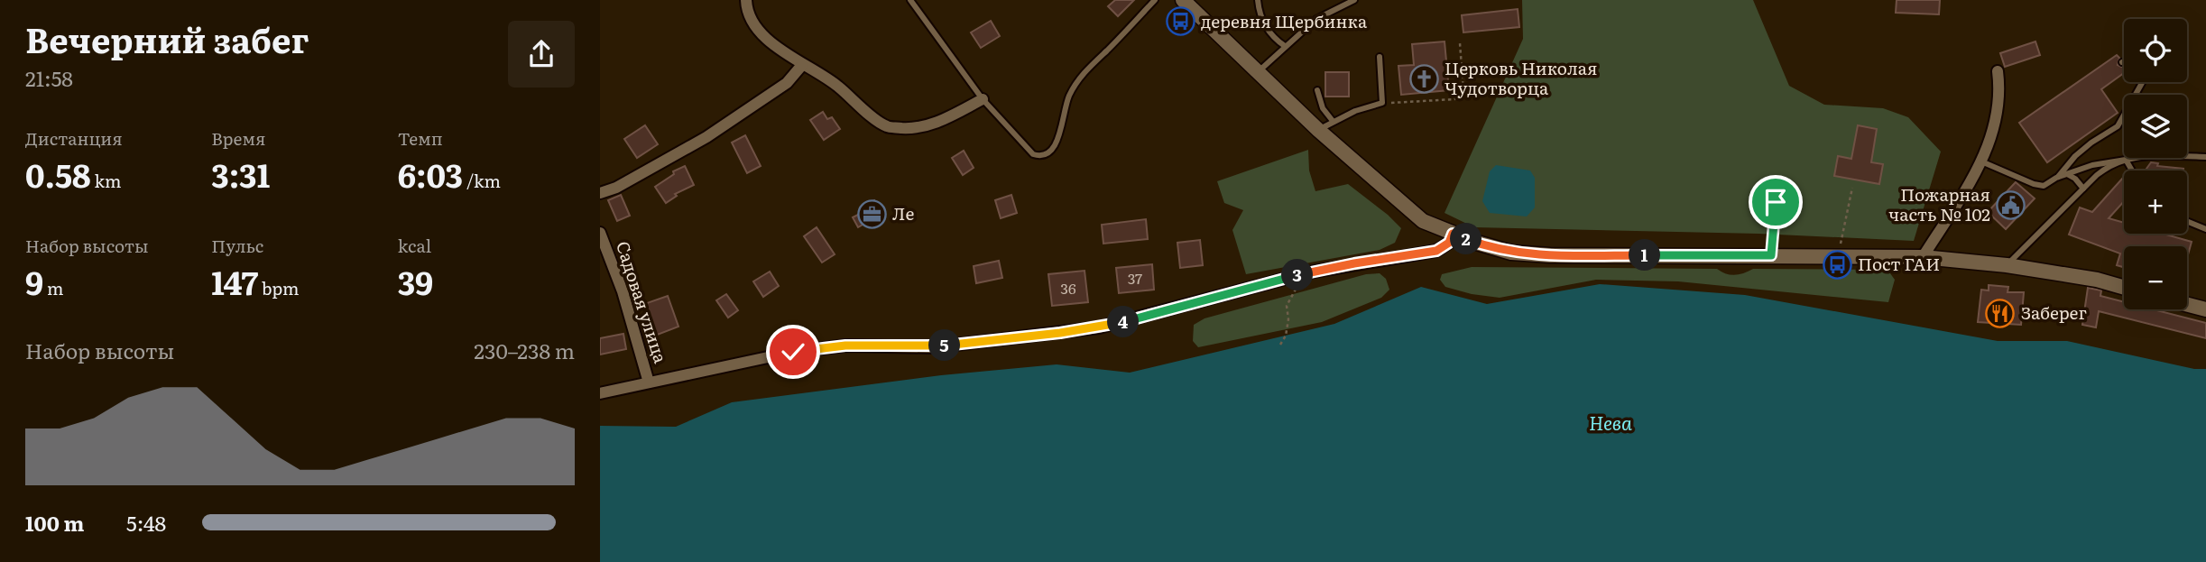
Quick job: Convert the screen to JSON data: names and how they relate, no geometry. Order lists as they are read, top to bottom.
{
  "streets": {
    "street": ["Садовая улица"]
  },
  "water": ["Нева"],
  "places": {
    "bus stop": ["деревня Щербинка", "Пост ГАИ"],
    "church": ["Церковь Николая Чудотворца"],
    "public building": ["Пожарная часть № 102"],
    "office": ["Ле"],
    "restaurant": ["Заберег"]
  },
  "house_numbers": ["37", "36"],
  "page": {
    "heading": ["Вечерний забег", "21:58"],
    "map_buttons": ["+", "−"],
    "stats": [
      ["Дистанция", "0.58 km"],
      ["Время", "3:31"],
      ["Темп", "6:03 /km"],
      ["Набор высоты", "9 m"],
      ["Пульс", "147 bpm"],
      ["kcal", "39"]
    ],
    "pins": [
      "2",
      "1",
      "3",
      "4",
      "5"
    ],
    "chart": ["Набор высоты", "230–238 m"],
    "list": [
      {
        "name": "100 m",
        "note": "5:48"
      }
    ]
  }
}
